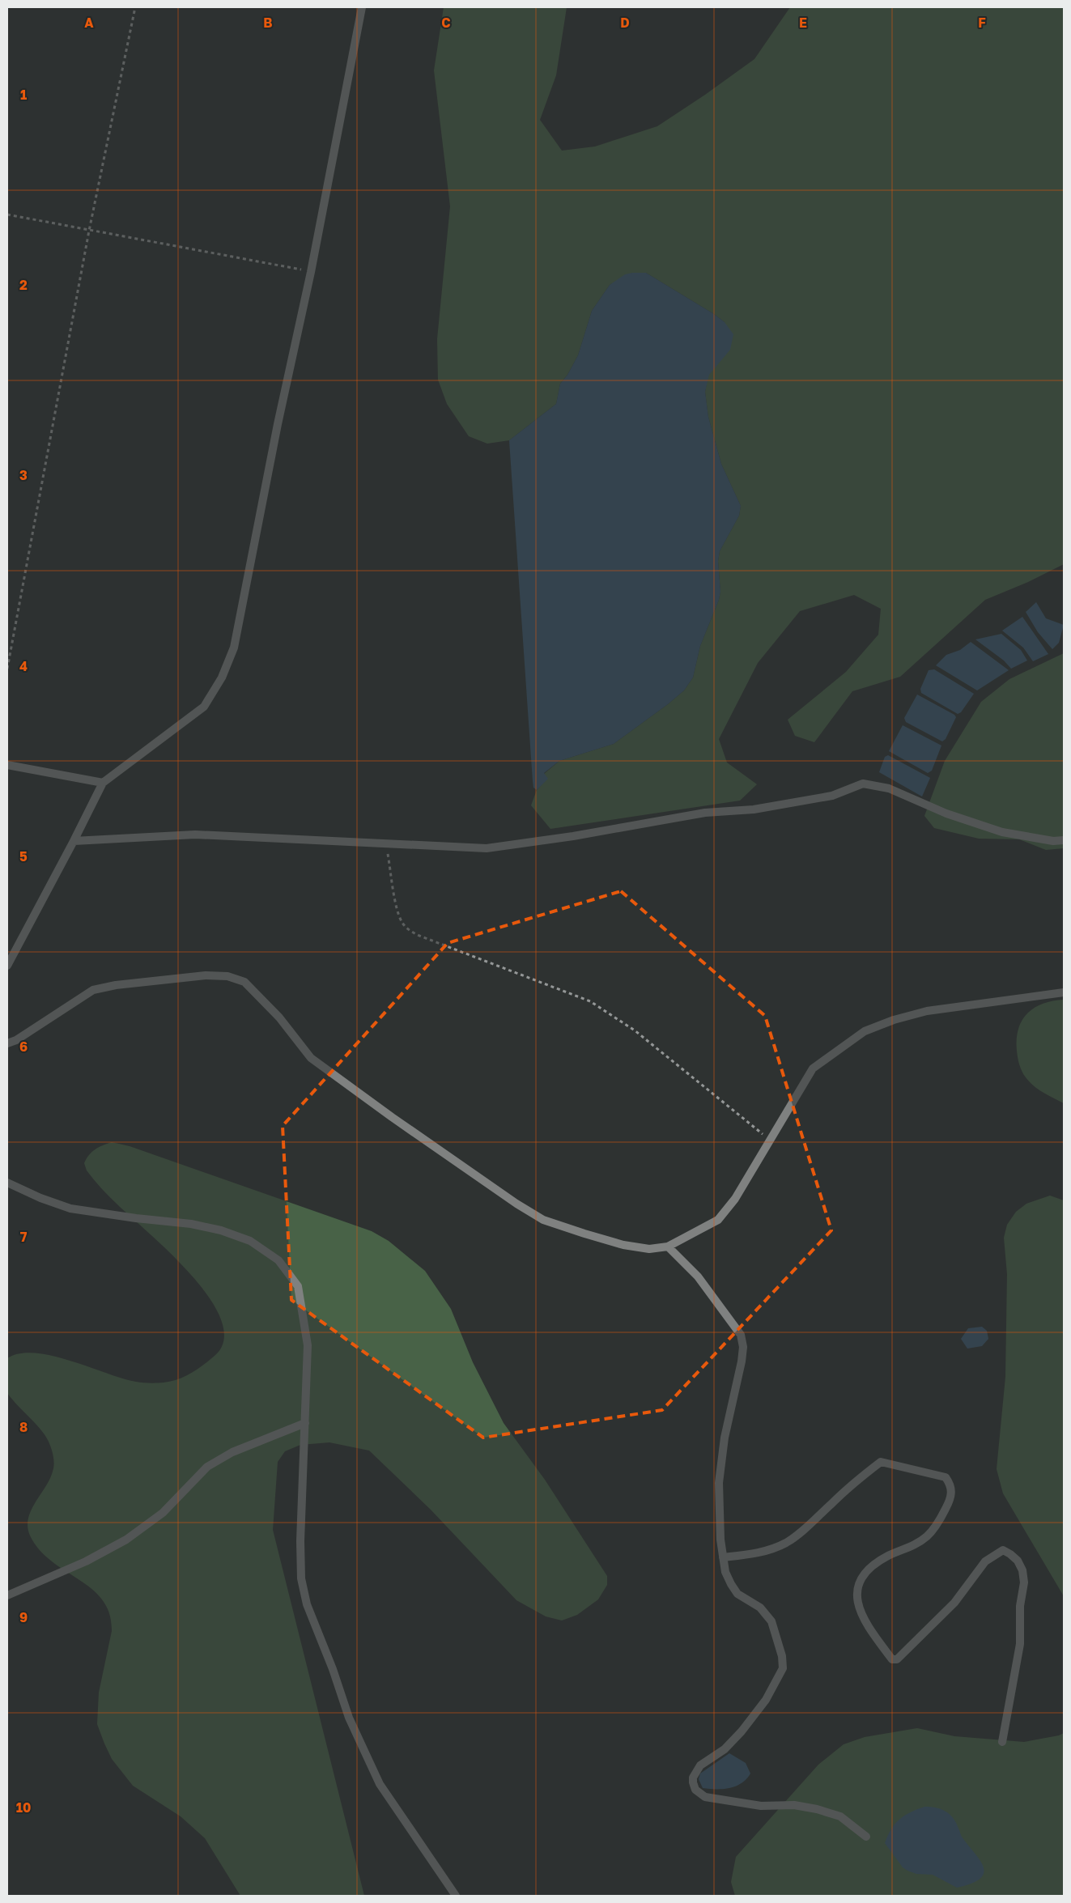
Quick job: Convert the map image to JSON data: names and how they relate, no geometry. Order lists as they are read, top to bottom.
{
  "grid": {
    "columns": [
      "A",
      "B",
      "C",
      "D",
      "E",
      "F"
    ],
    "rows": [
      "1",
      "2",
      "3",
      "4",
      "5",
      "6",
      "7",
      "8",
      "9",
      "10"
    ]
  }
}
